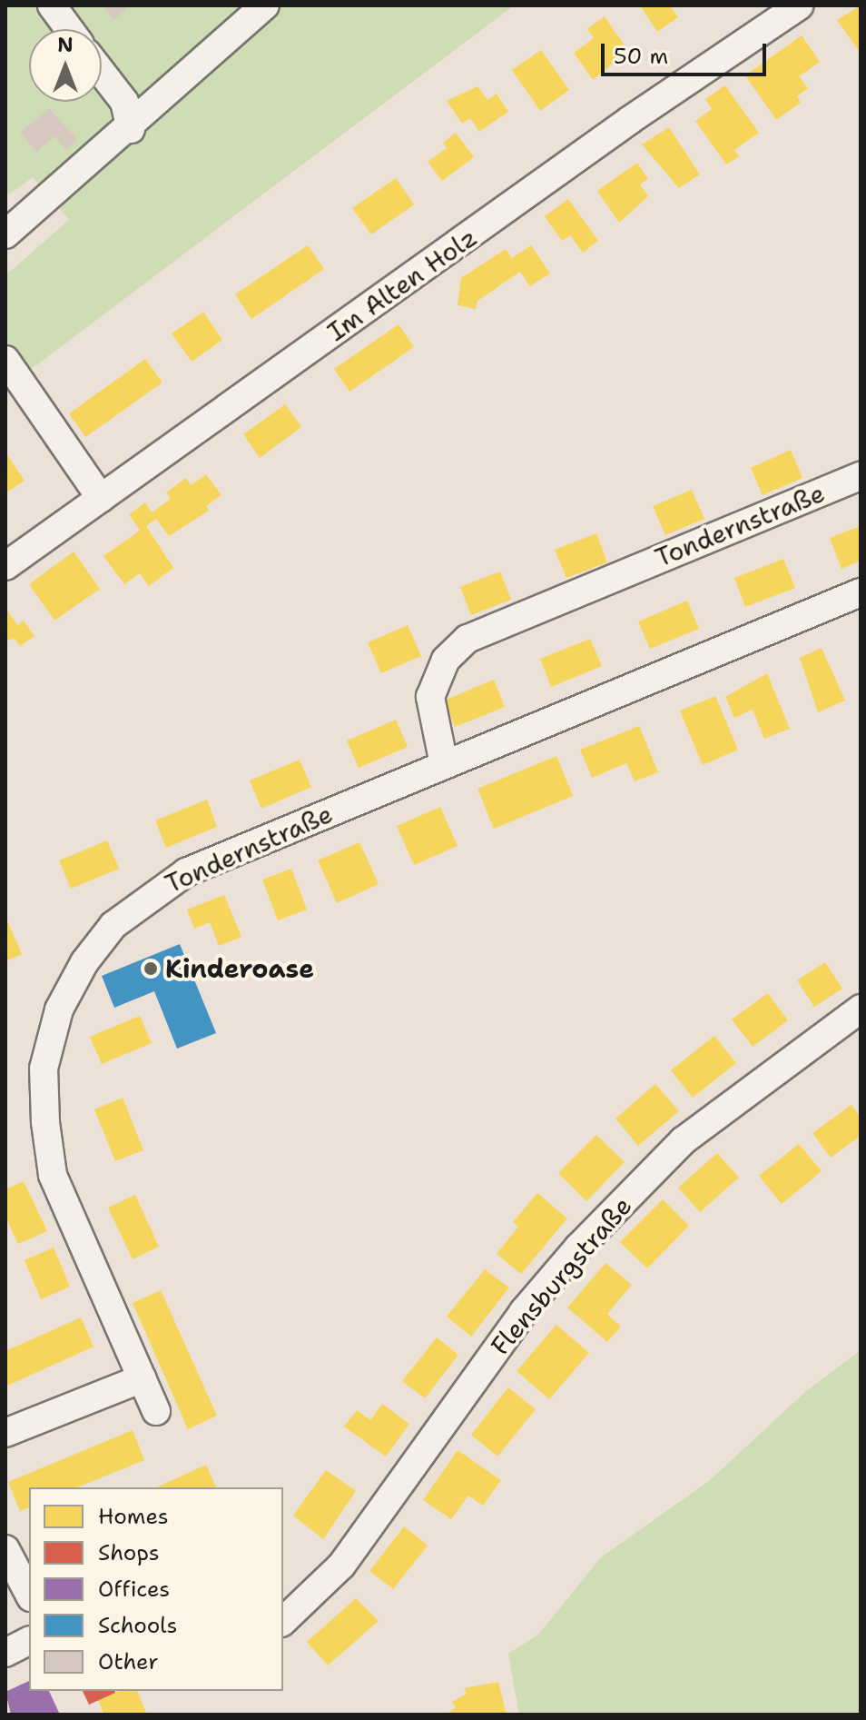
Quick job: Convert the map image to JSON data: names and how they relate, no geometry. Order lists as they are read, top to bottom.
{
  "streets": {
    "street": ["Im Alten Holz", "Tondernstraße", "Flensburgstraße"]
  },
  "places": ["Kinderoase"],
  "legend": [
    "Homes",
    "Shops",
    "Offices",
    "Schools",
    "Other"
  ],
  "scale_bar": "50 m",
  "north": "top"
}
